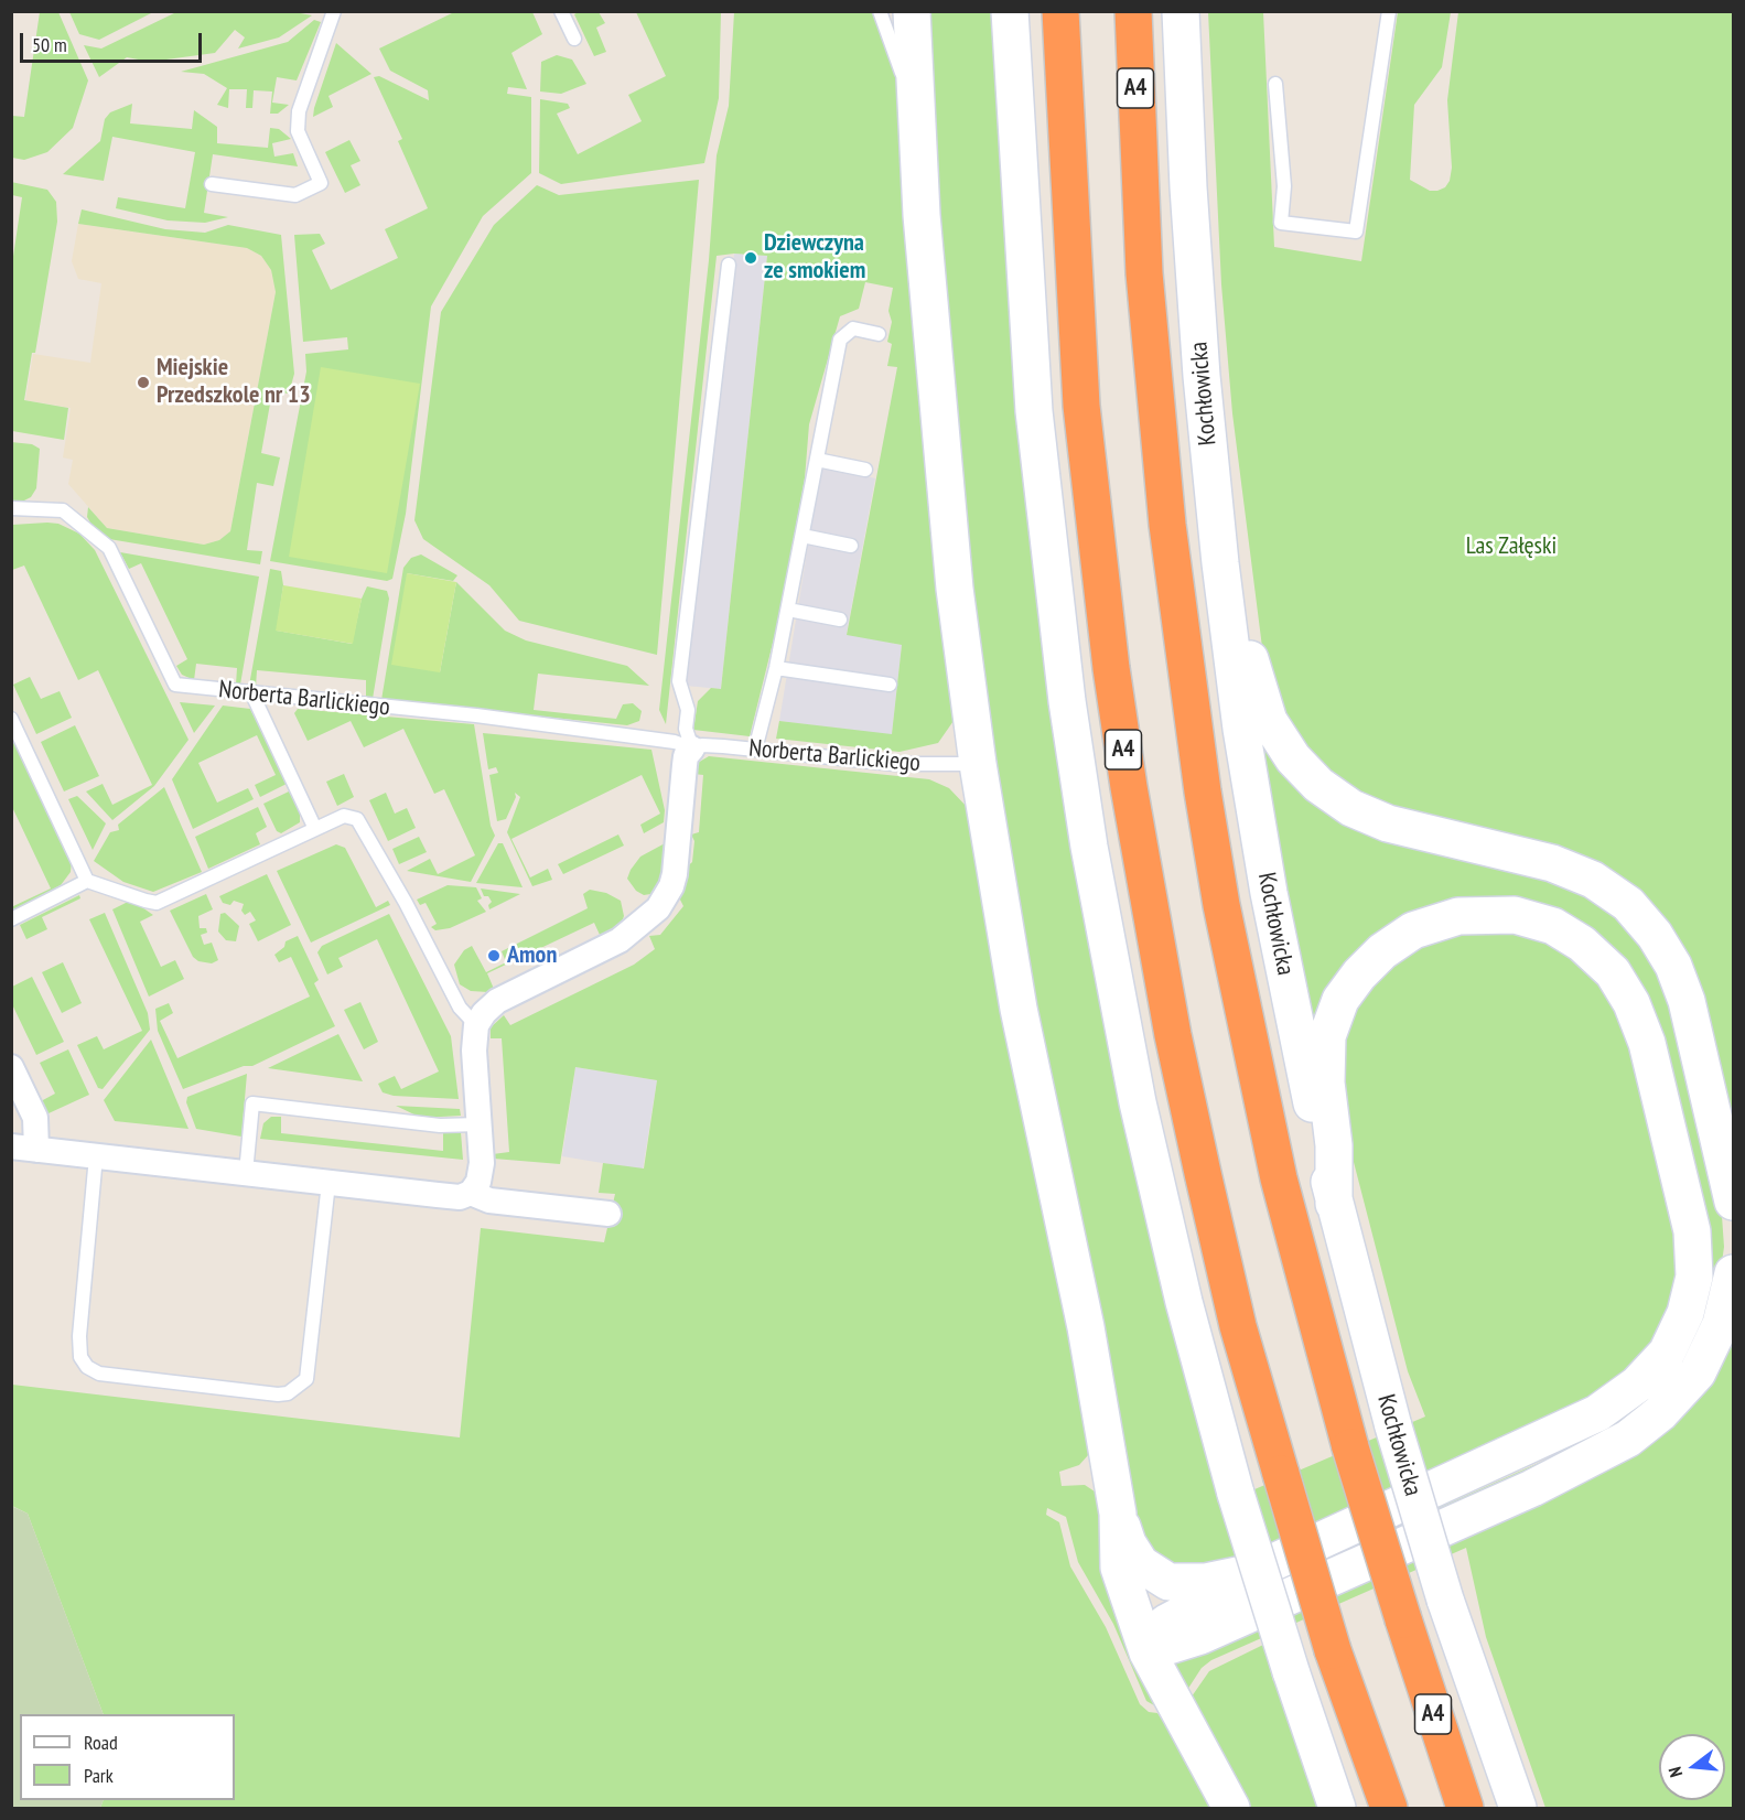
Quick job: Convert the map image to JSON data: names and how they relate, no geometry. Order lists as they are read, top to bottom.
{
  "streets": {
    "highway": ["A4"],
    "main road": ["Kochłowicka"],
    "lane": ["Norberta Barlickiego"]
  },
  "parks": ["Las Załęski"],
  "places": ["Dziewczyna ze smokiem", "Miejskie Przedszkole nr 13", "Amon"],
  "legend": ["Road", "Park"],
  "scale_bar": "50 m",
  "north": "left"
}
